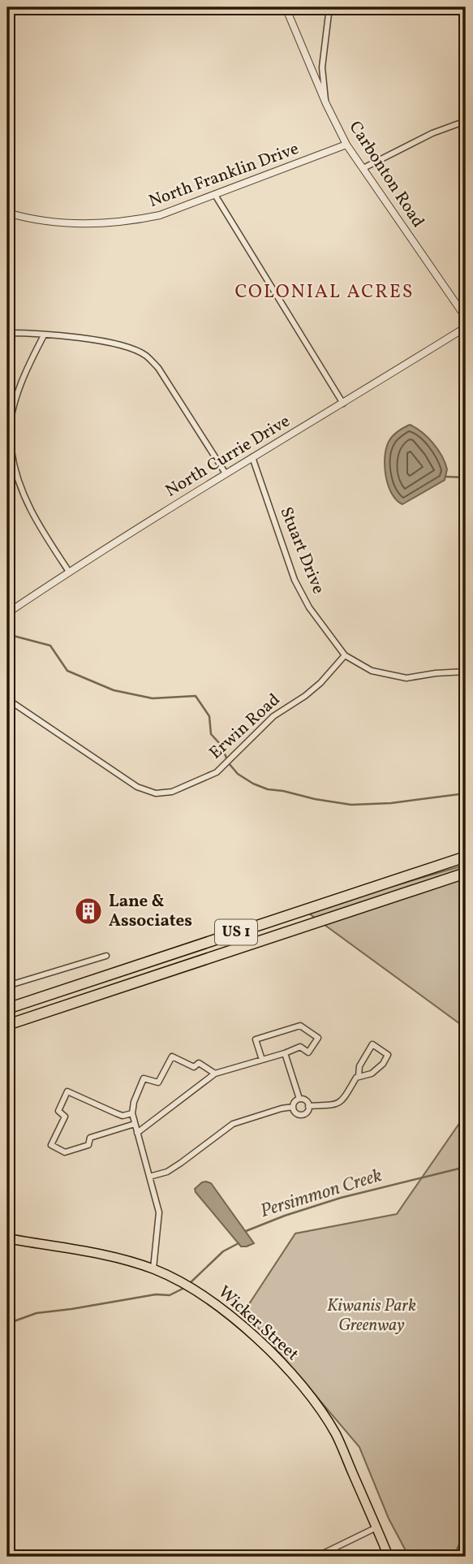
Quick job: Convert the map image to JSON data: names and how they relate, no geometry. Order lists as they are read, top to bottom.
{
  "streets": {
    "highway": ["US 1"],
    "main road": ["Wicker Street"],
    "street": [
      "Carbonton Road",
      "North Franklin Drive",
      "North Currie Drive",
      "Stuart Drive",
      "Erwin Road"
    ]
  },
  "crossings": [
    ["Carbonton Road", "North Franklin Drive"],
    ["North Currie Drive", "Stuart Drive"],
    ["Stuart Drive", "Erwin Road"]
  ],
  "districts": ["COLONIAL ACRES"],
  "water": ["Persimmon Creek"],
  "parks": ["Kiwanis Park Greenway"],
  "places": {
    "building": ["Lane & Associates"]
  }
}
